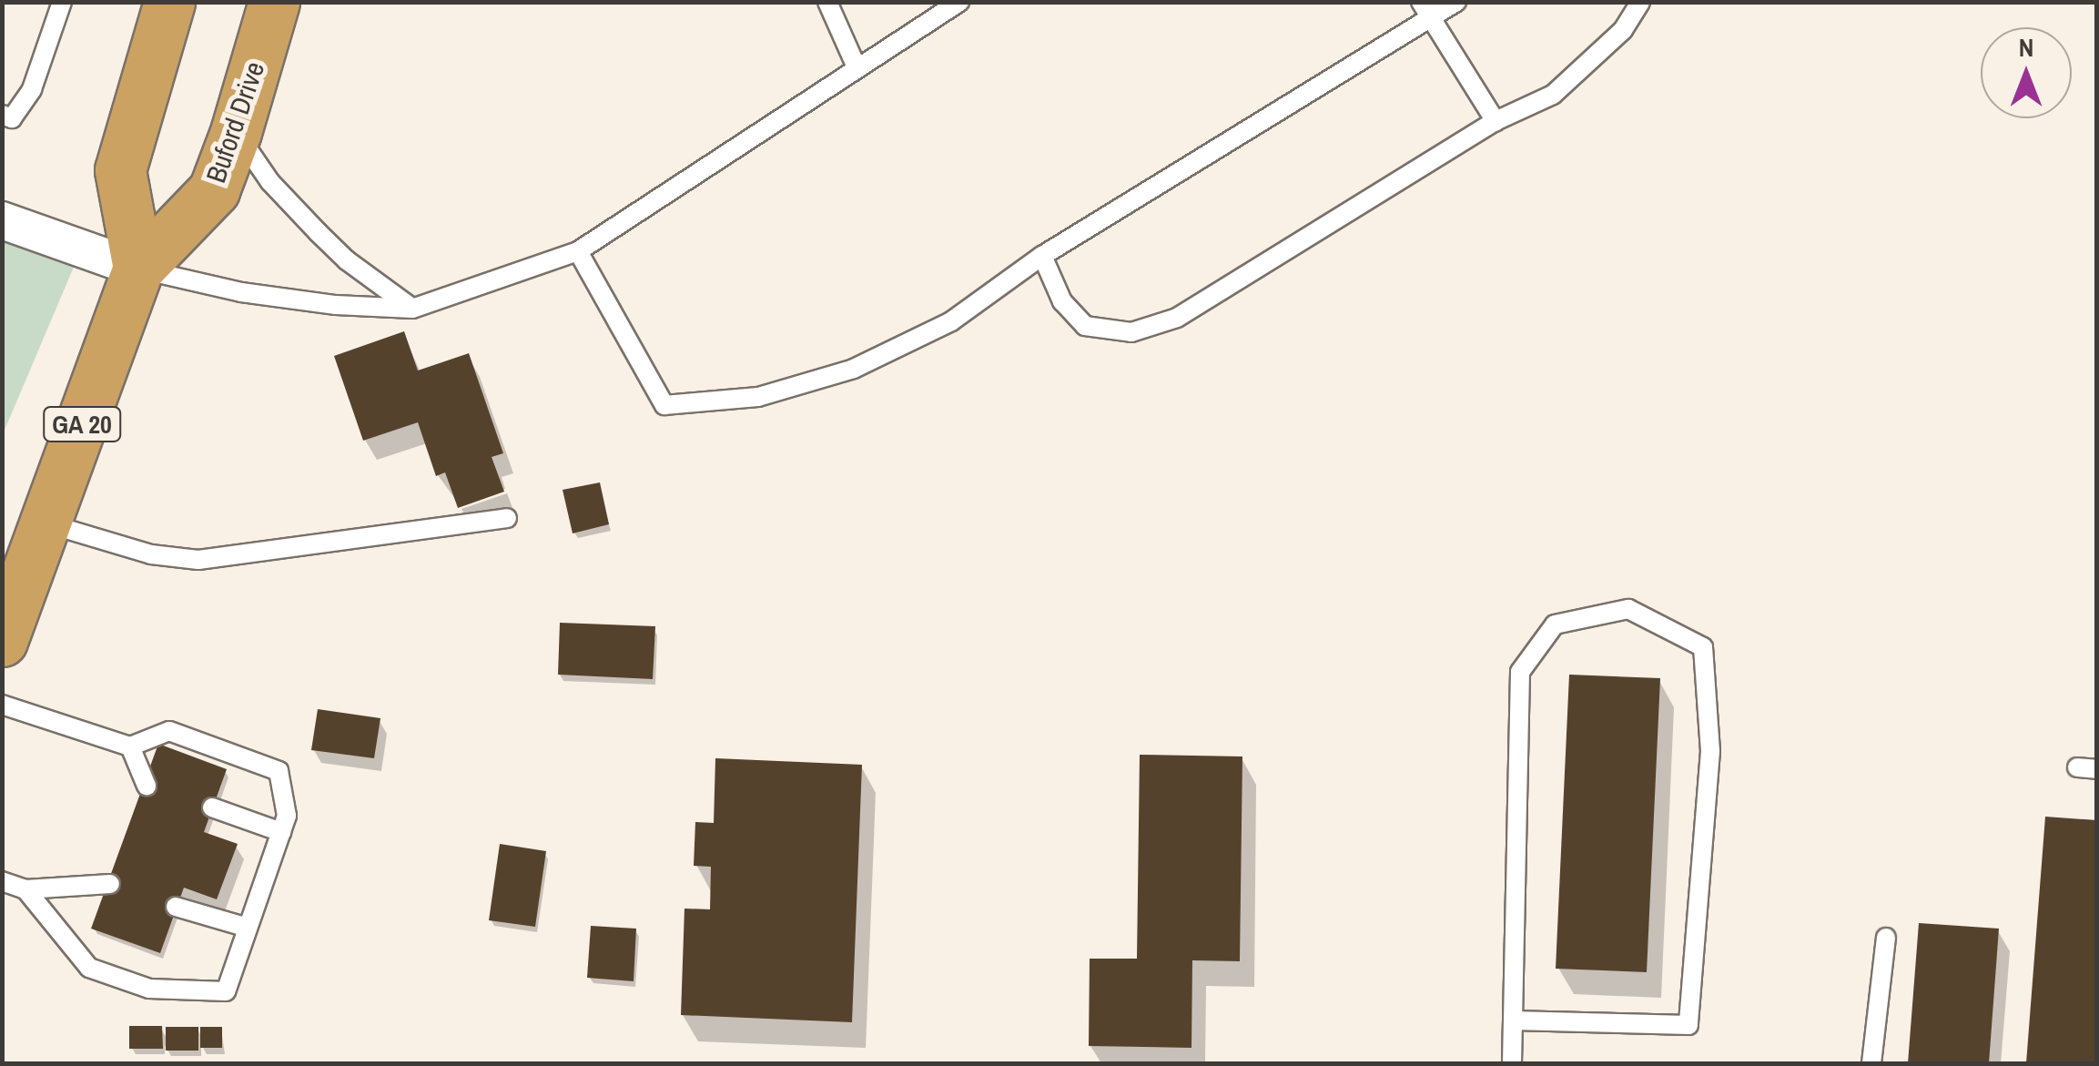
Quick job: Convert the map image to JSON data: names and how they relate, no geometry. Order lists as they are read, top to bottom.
{
  "streets": {
    "highway": ["Buford Drive", "GA 20"]
  },
  "north": "top"
}
